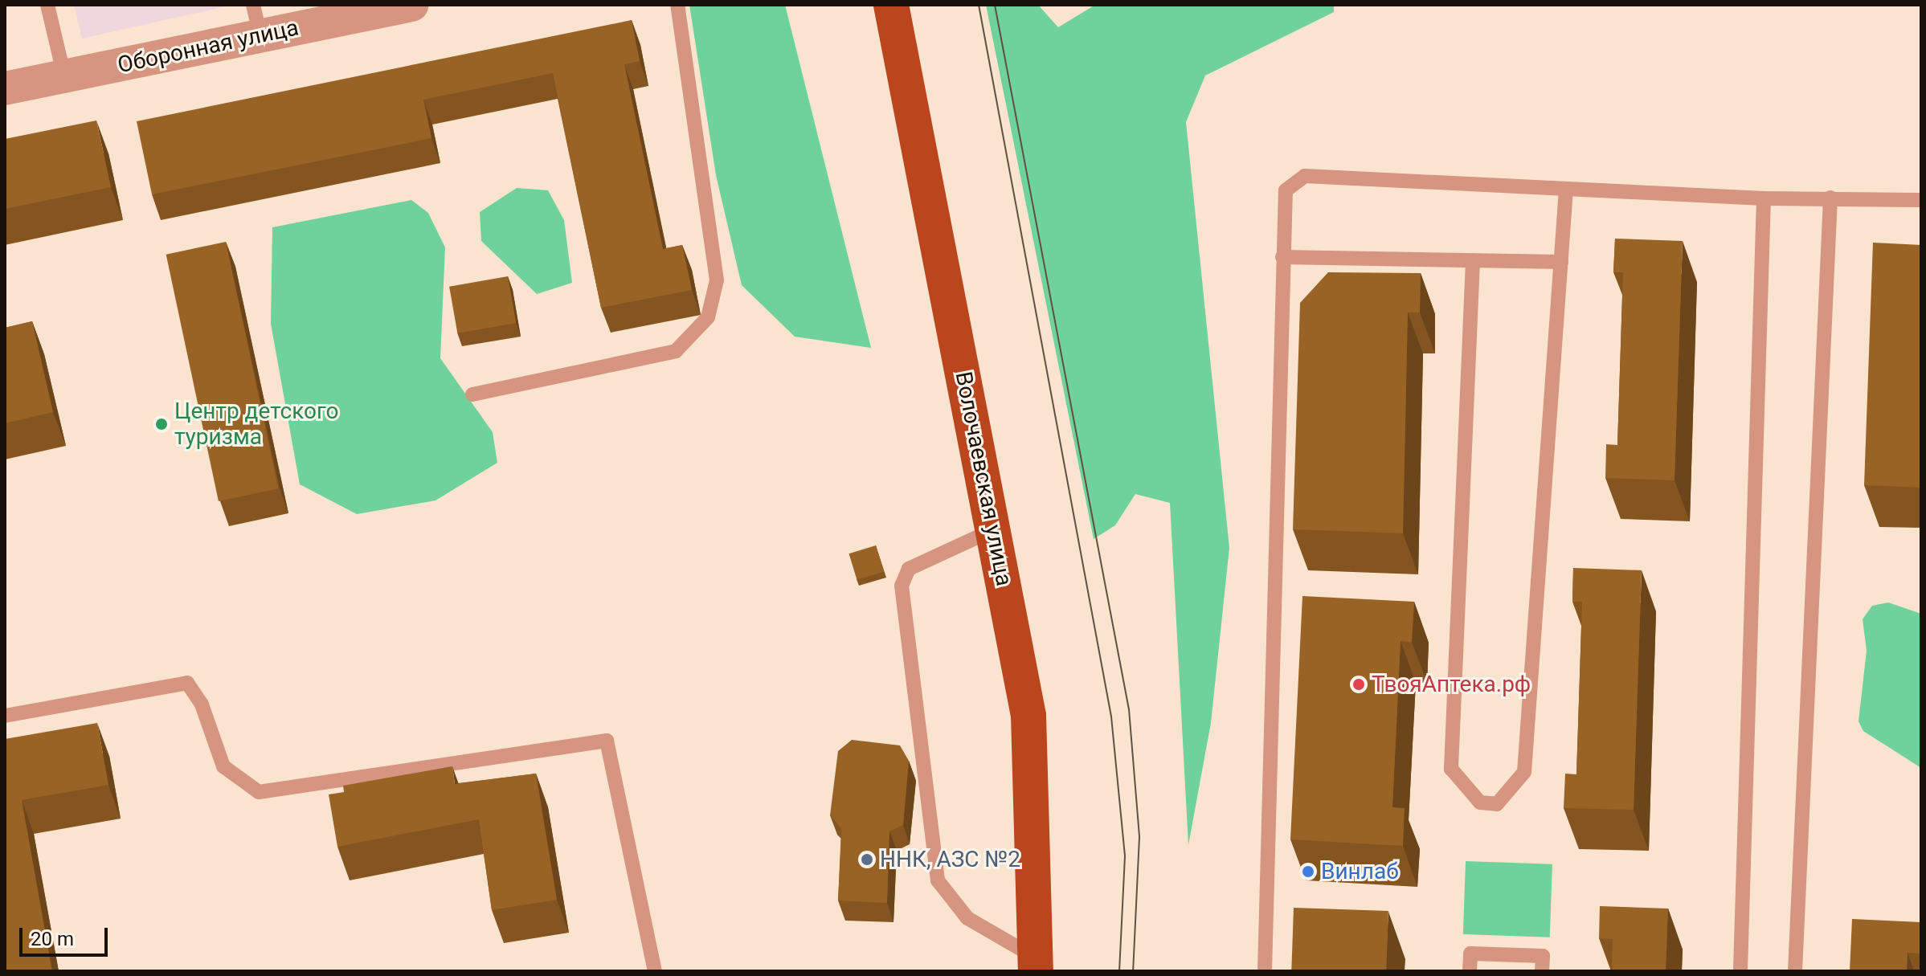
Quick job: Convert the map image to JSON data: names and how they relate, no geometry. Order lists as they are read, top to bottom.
{
  "streets": {
    "main road": ["Волочаевская улица"],
    "street": ["Оборонная улица"]
  },
  "places": [
    "Центр детского туризма",
    "ТвояАптека.рф",
    "ННК, АЗС №2",
    "Винлаб"
  ],
  "scale_bar": "20 m"
}
